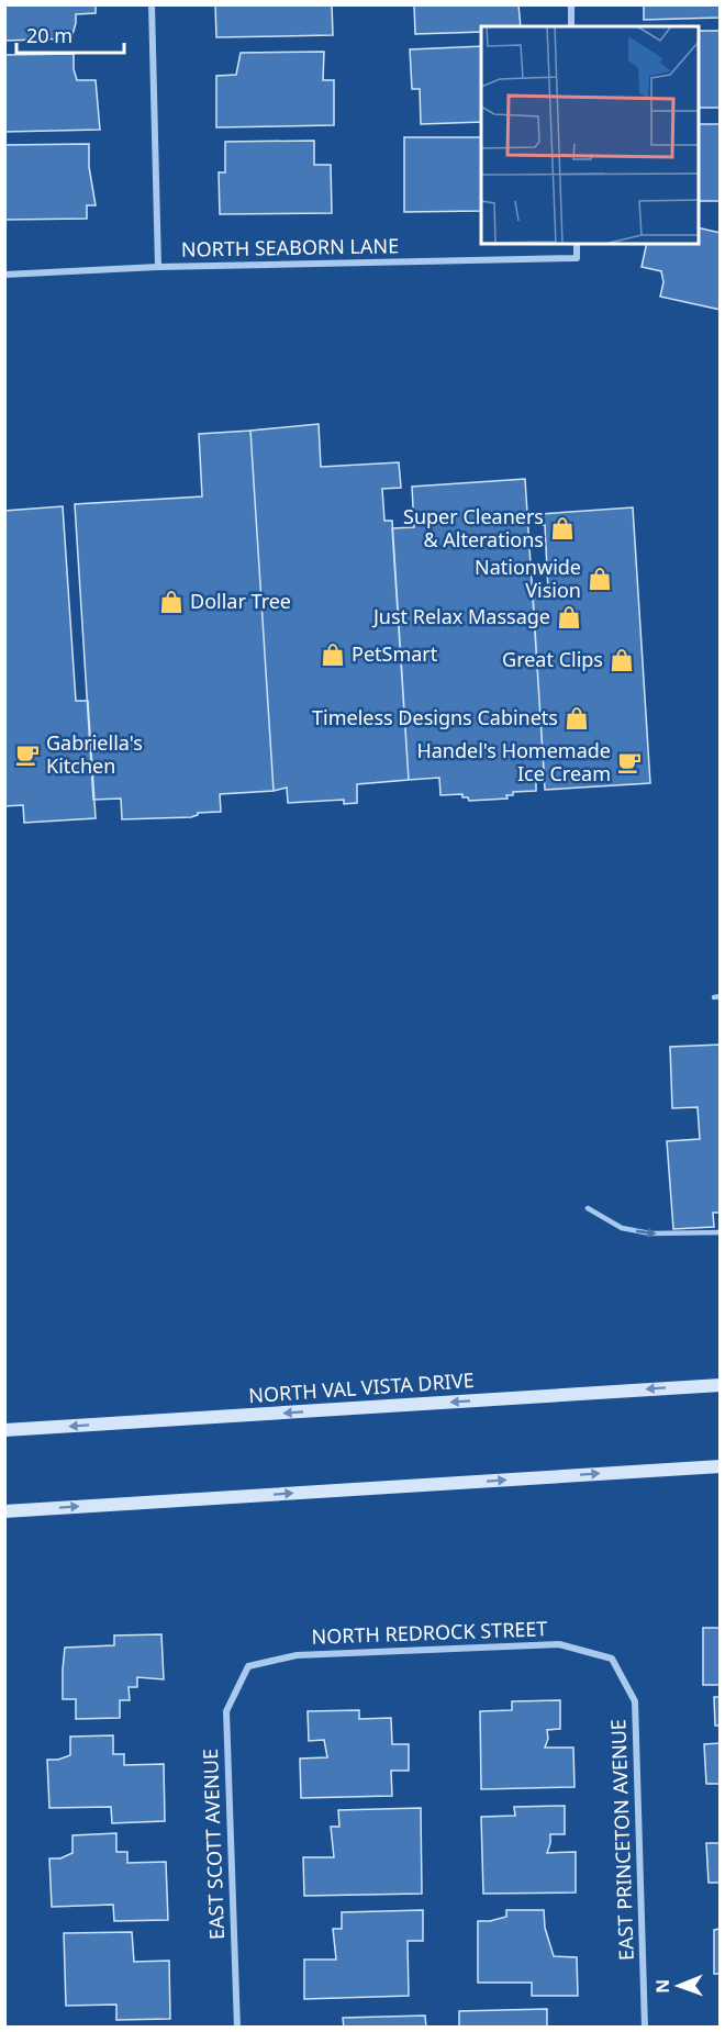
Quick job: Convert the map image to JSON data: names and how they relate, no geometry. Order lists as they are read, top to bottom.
{
  "streets": {
    "main road": ["NORTH VAL VISTA DRIVE"],
    "street": [
      "NORTH SEABORN LANE",
      "NORTH REDROCK STREET",
      "EAST PRINCETON AVENUE",
      "EAST SCOTT AVENUE"
    ]
  },
  "crossings": [
    ["NORTH REDROCK STREET", "EAST PRINCETON AVENUE"],
    ["NORTH REDROCK STREET", "EAST SCOTT AVENUE"]
  ],
  "places": {
    "shop": [
      "Super Cleaners & Alterations",
      "Nationwide Vision",
      "Dollar Tree",
      "Just Relax Massage",
      "PetSmart",
      "Great Clips",
      "Timeless Designs Cabinets"
    ],
    "cafe": ["Gabriella's Kitchen", "Handel's Homemade Ice Cream"]
  },
  "scale_bar": "20 m",
  "north": "left"
}
